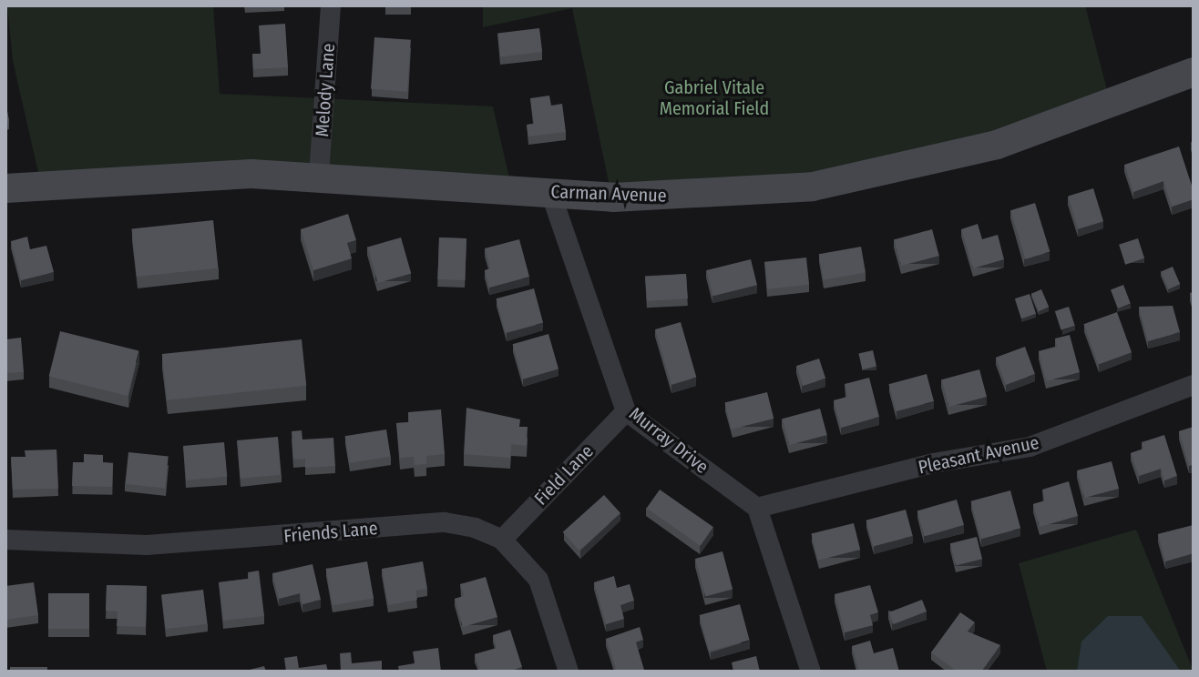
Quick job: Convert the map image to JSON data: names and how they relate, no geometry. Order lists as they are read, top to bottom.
{
  "streets": {
    "main road": ["Carman Avenue"],
    "street": [
      "Melody Lane",
      "Murray Drive",
      "Pleasant Avenue",
      "Field Lane",
      "Friends Lane"
    ]
  },
  "crossings": [
    ["Melody Lane", "Carman Avenue"],
    ["Carman Avenue", "Murray Drive"],
    ["Murray Drive", "Pleasant Avenue"],
    ["Murray Drive", "Field Lane"],
    ["Field Lane", "Friends Lane"]
  ],
  "parks": ["Gabriel Vitale Memorial Field"]
}
